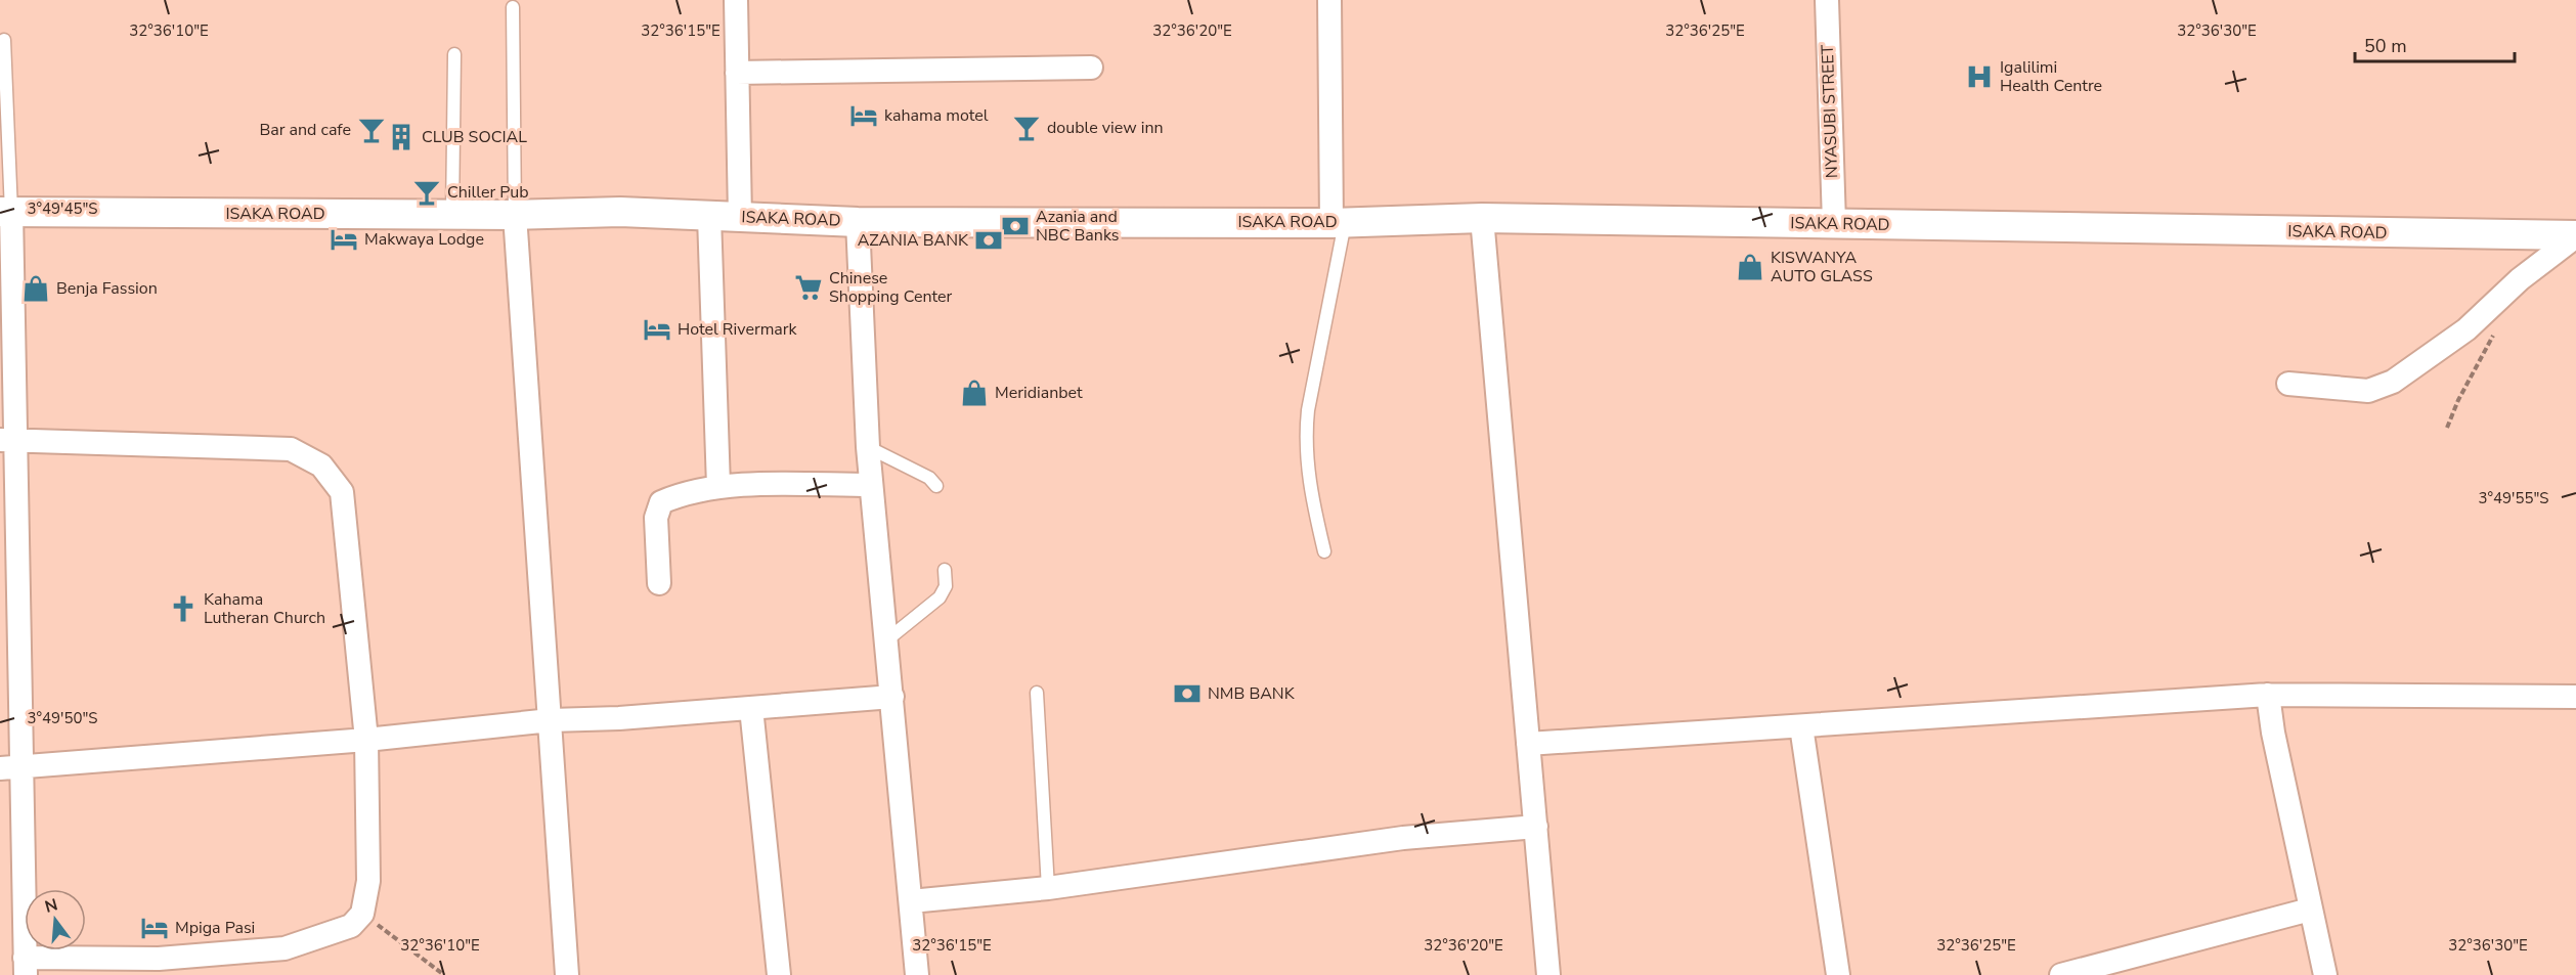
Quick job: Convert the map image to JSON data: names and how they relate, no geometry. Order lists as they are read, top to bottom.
{
  "streets": {
    "street": ["NYASUBI STREET", "ISAKA ROAD"]
  },
  "crossings": [
    ["NYASUBI STREET", "ISAKA ROAD"]
  ],
  "places": {
    "hospital": ["Igalilimi Health Centre"],
    "hotel": [
      "kahama motel",
      "Makwaya Lodge",
      "Hotel Rivermark",
      "Mpiga Pasi"
    ],
    "bar": ["double view inn", "Bar and cafe", "Chiller Pub"],
    "building": ["CLUB SOCIAL"],
    "bank": ["Azania and NBC Banks", "AZANIA BANK", "NMB BANK"],
    "shop": ["KISWANYA AUTO GLASS", "Benja Fassion", "Meridianbet"],
    "supermarket": ["Chinese Shopping Center"],
    "church": ["Kahama Lutheran Church"]
  },
  "scale_bar": "50 m",
  "north": "top",
  "coordinates": [
    "32°36'10\"E",
    "32°36'15\"E",
    "32°36'20\"E",
    "32°36'25\"E",
    "32°36'30\"E",
    "3°49'45\"S",
    "3°49'55\"S",
    "3°49'50\"S"
  ]
}
